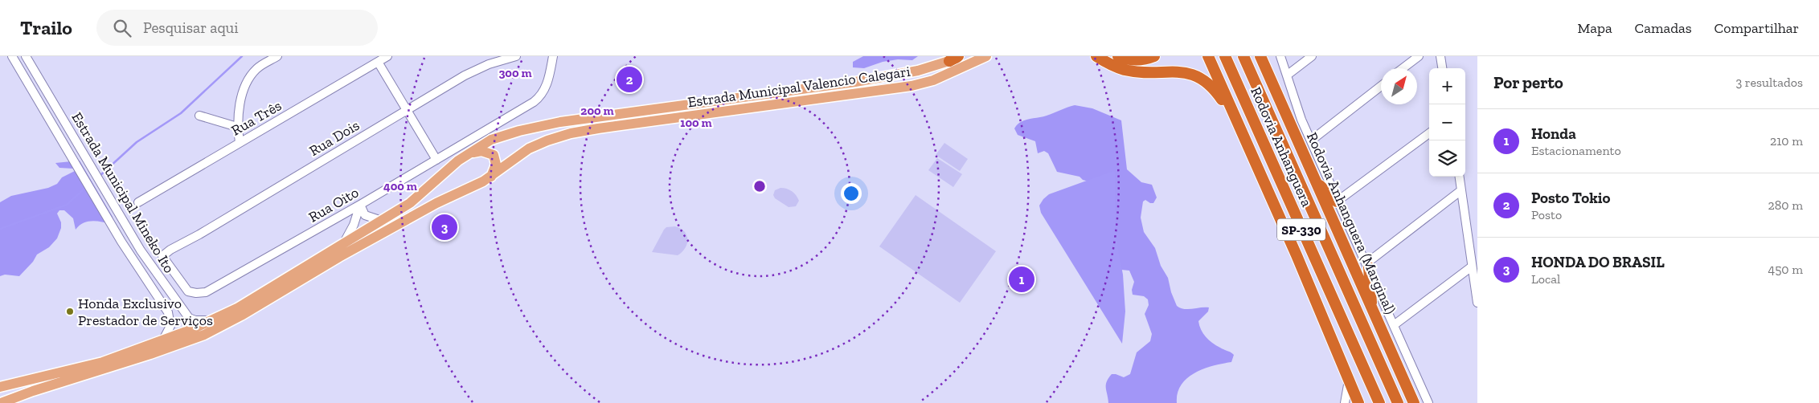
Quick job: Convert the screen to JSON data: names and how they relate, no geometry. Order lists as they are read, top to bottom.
{
  "streets": {
    "highway": ["Rodovia Anhanguera", "Rodovia Anhanguera (Marginal)", "SP-330"],
    "main road": ["Estrada Municipal Valencio Calegari"],
    "street": [
      "Rua Três",
      "Rua Dois",
      "Estrada Municipal Mineko Ito",
      "Rua Oito"
    ]
  },
  "crossings": [
    ["Estrada Municipal Valencio Calegari", "Estrada Municipal Mineko Ito"],
    ["Rua Dois", "Rua Oito"]
  ],
  "places": ["Honda Exclusivo Prestador de Serviços"],
  "north": "top right",
  "page": {
    "header": "Trailo",
    "search": "Pesquisar aqui",
    "nav": ["Mapa", "Camadas", "Compartilhar"],
    "heading": ["Por perto", "3 resultados"],
    "pins": ["2", "3", "1"],
    "map_buttons": ["+", "−"],
    "list": [
      {
        "mark": "1",
        "name": "Honda",
        "note": "Estacionamento",
        "value": "210 m"
      },
      {
        "mark": "2",
        "name": "Posto Tokio",
        "note": "Posto",
        "value": "280 m"
      },
      {
        "mark": "3",
        "name": "HONDA DO BRASIL",
        "note": "Local",
        "value": "450 m"
      }
    ]
  },
  "rings": [
    "300 m",
    "200 m",
    "100 m",
    "400 m"
  ]
}
